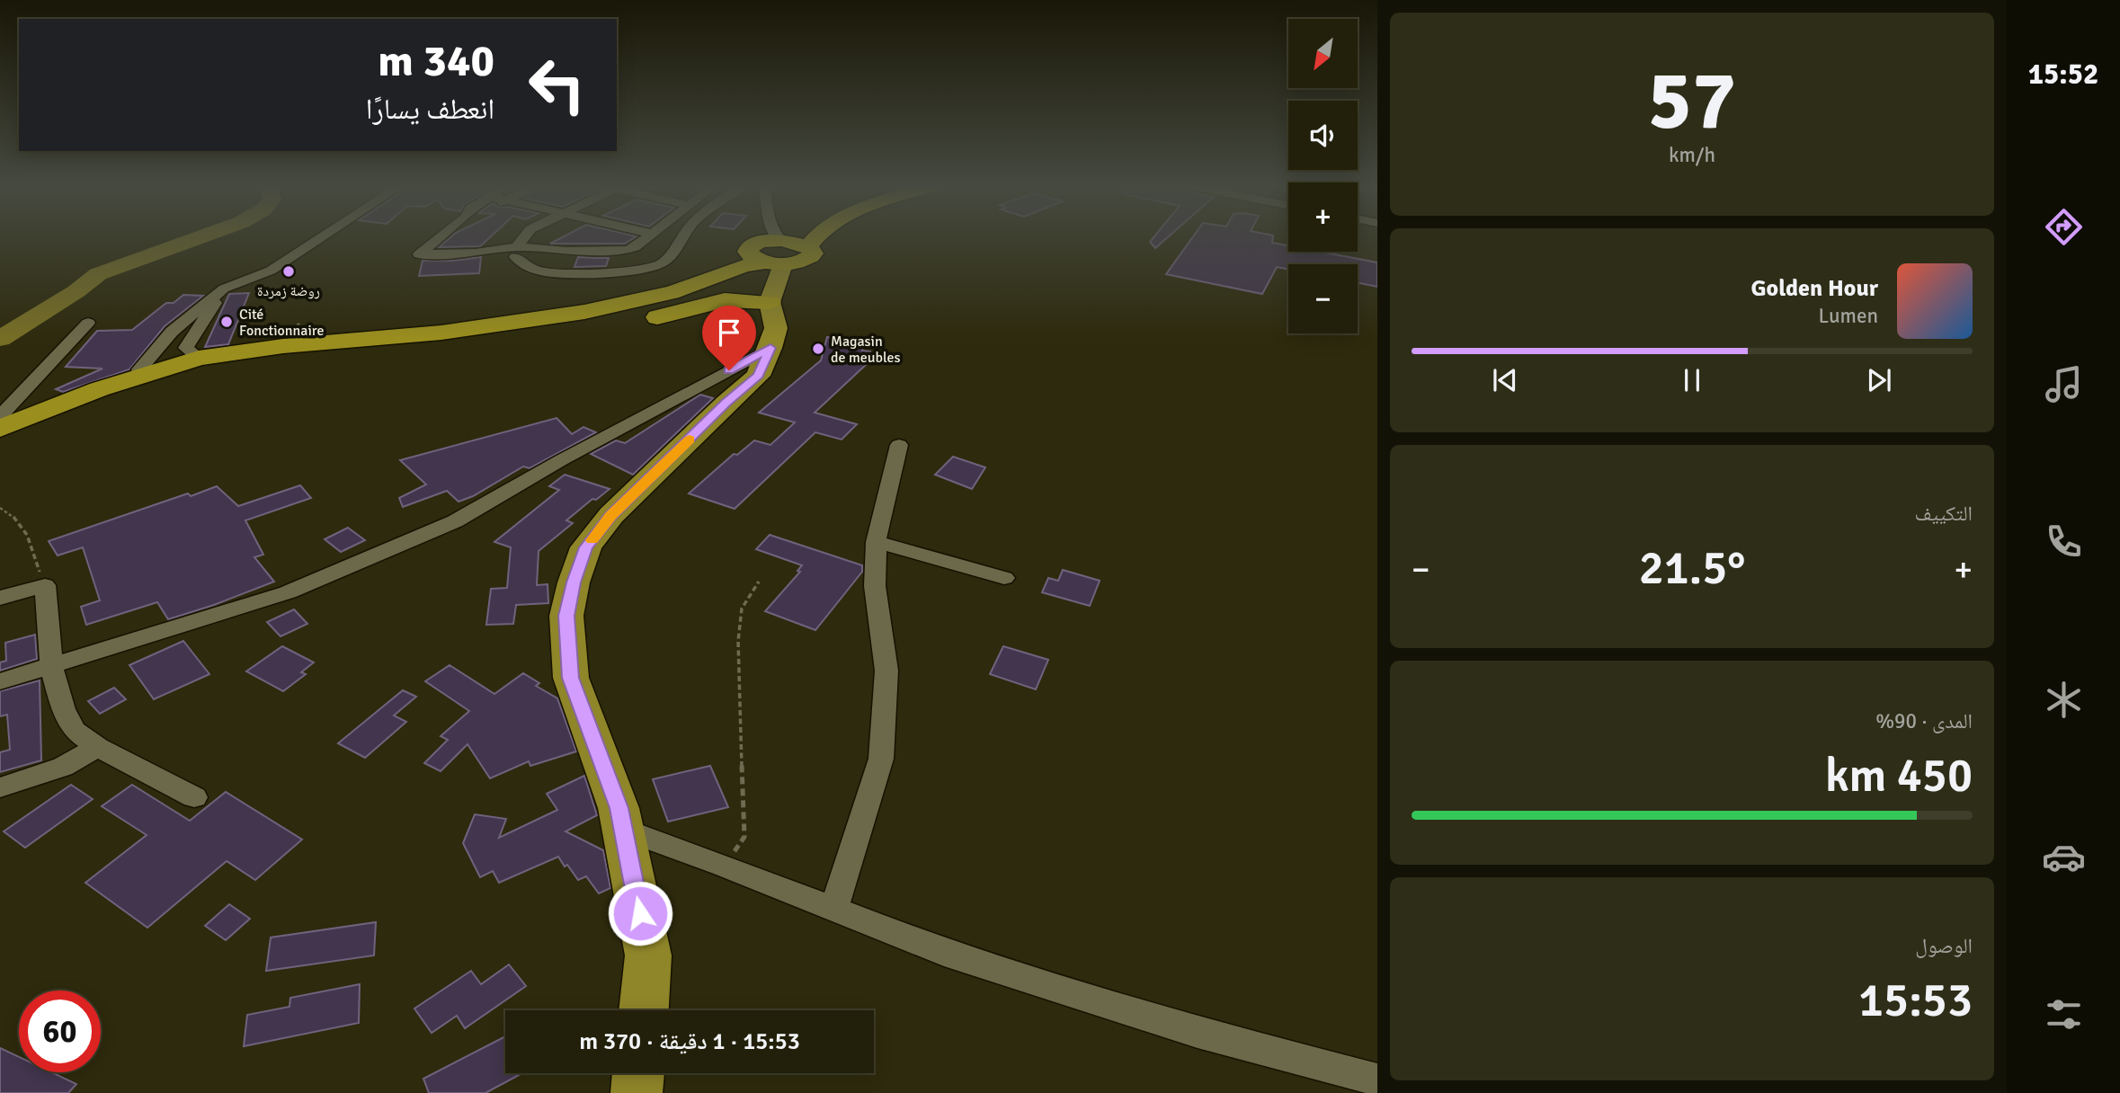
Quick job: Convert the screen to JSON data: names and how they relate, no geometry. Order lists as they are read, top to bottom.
{
  "places": ["روضة زمردة", "Cité Fonctionnaire", "Magasin de meubles"],
  "north": "bottom left",
  "page": {
    "tabs": "15:52",
    "tile": [
      ["57", "km/h"],
      "التكييف",
      ["المدى · 90%", "450 km"],
      ["الوصول", "15:53"]
    ],
    "map_buttons": ["+", "−"],
    "turn": ["340 m", "انعطف يسارًا"],
    "song": ["Golden Hour", "Lumen"],
    "heat": ["−", "21.5°", "+"],
    "limit": "60",
    "trip": "15:53 · 1 دقيقة · 370 m"
  }
}
